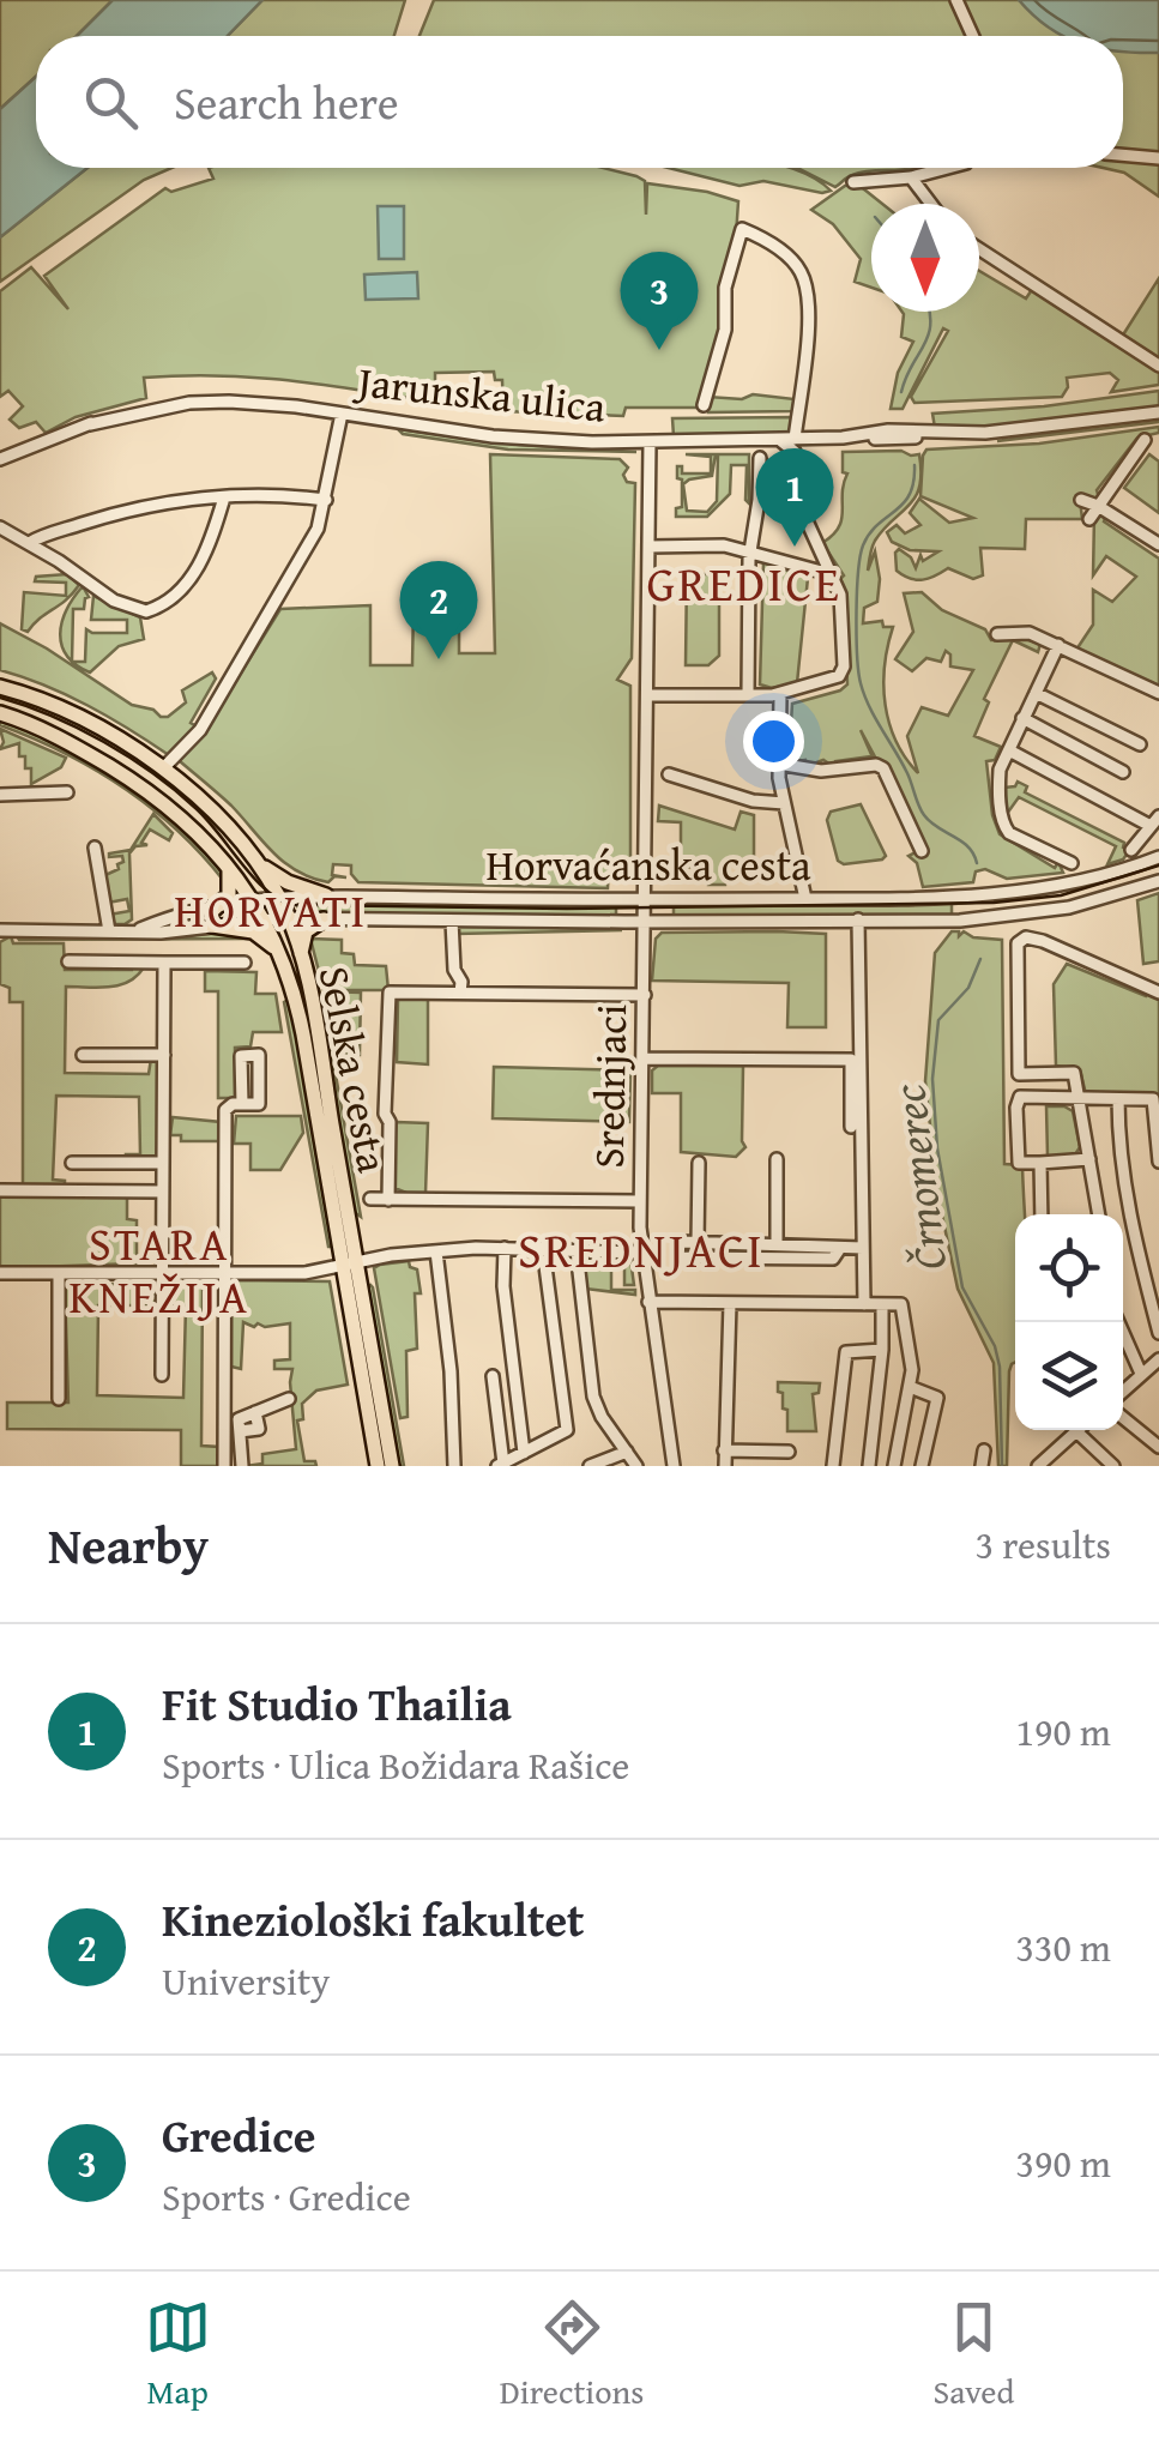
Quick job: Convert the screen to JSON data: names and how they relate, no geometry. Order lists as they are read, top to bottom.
{
  "streets": {
    "main road": ["Selska cesta"],
    "street": ["Jarunska ulica", "Horvaćanska cesta", "Srednjaci"]
  },
  "crossings": [
    ["Jarunska ulica", "Srednjaci"],
    ["Horvaćanska cesta", "Selska cesta"],
    ["Horvaćanska cesta", "Srednjaci"]
  ],
  "districts": [
    "GREDICE",
    "HORVATI",
    "STARA KNEŽIJA",
    "SREDNJACI"
  ],
  "water": ["Črnomerec"],
  "north": "bottom",
  "page": {
    "search": "Search here",
    "pins": ["3", "1", "2"],
    "heading": ["Nearby", "3 results"],
    "list": [
      {
        "mark": "1",
        "name": "Fit Studio Thailia",
        "note": "Sports · Ulica Božidara Rašice",
        "value": "190 m"
      },
      {
        "mark": "2",
        "name": "Kineziološki fakultet",
        "note": "University",
        "value": "330 m"
      },
      {
        "mark": "3",
        "name": "Gredice",
        "note": "Sports · Gredice",
        "value": "390 m"
      }
    ],
    "nav": ["Map", "Directions", "Saved"]
  }
}
